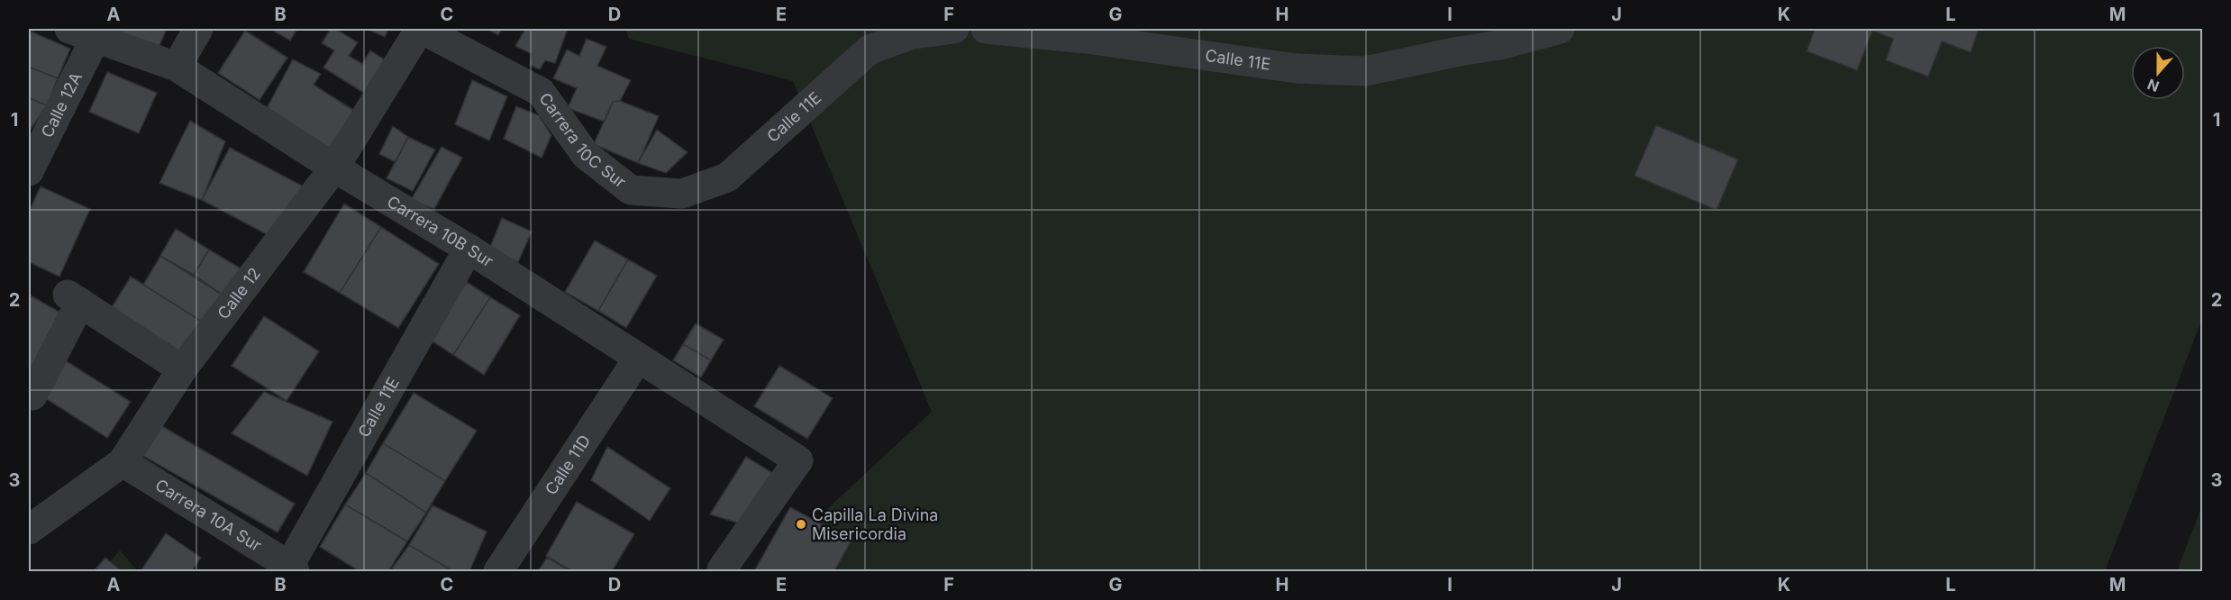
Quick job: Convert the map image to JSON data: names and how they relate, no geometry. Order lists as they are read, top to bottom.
{
  "streets": {
    "street": [
      "Calle 11E",
      "Calle 12A",
      "Carrera 10C Sur",
      "Carrera 10B Sur",
      "Calle 12",
      "Calle 11D",
      "Carrera 10A Sur"
    ]
  },
  "crossings": [
    ["Calle 11E", "Carrera 10C Sur"],
    ["Calle 11E", "Carrera 10B Sur"],
    ["Calle 11E", "Carrera 10A Sur"],
    ["Calle 12A", "Carrera 10B Sur"],
    ["Carrera 10C Sur", "Calle 12"],
    ["Carrera 10B Sur", "Calle 12"],
    ["Carrera 10B Sur", "Calle 11D"],
    ["Calle 12", "Carrera 10A Sur"]
  ],
  "places": ["Capilla La Divina Misericordia"],
  "north": "bottom",
  "grid": {
    "columns": [
      "A",
      "B",
      "C",
      "D",
      "E",
      "F",
      "G",
      "H",
      "I",
      "J",
      "K",
      "L",
      "M"
    ],
    "rows": ["1", "2", "3"]
  }
}
